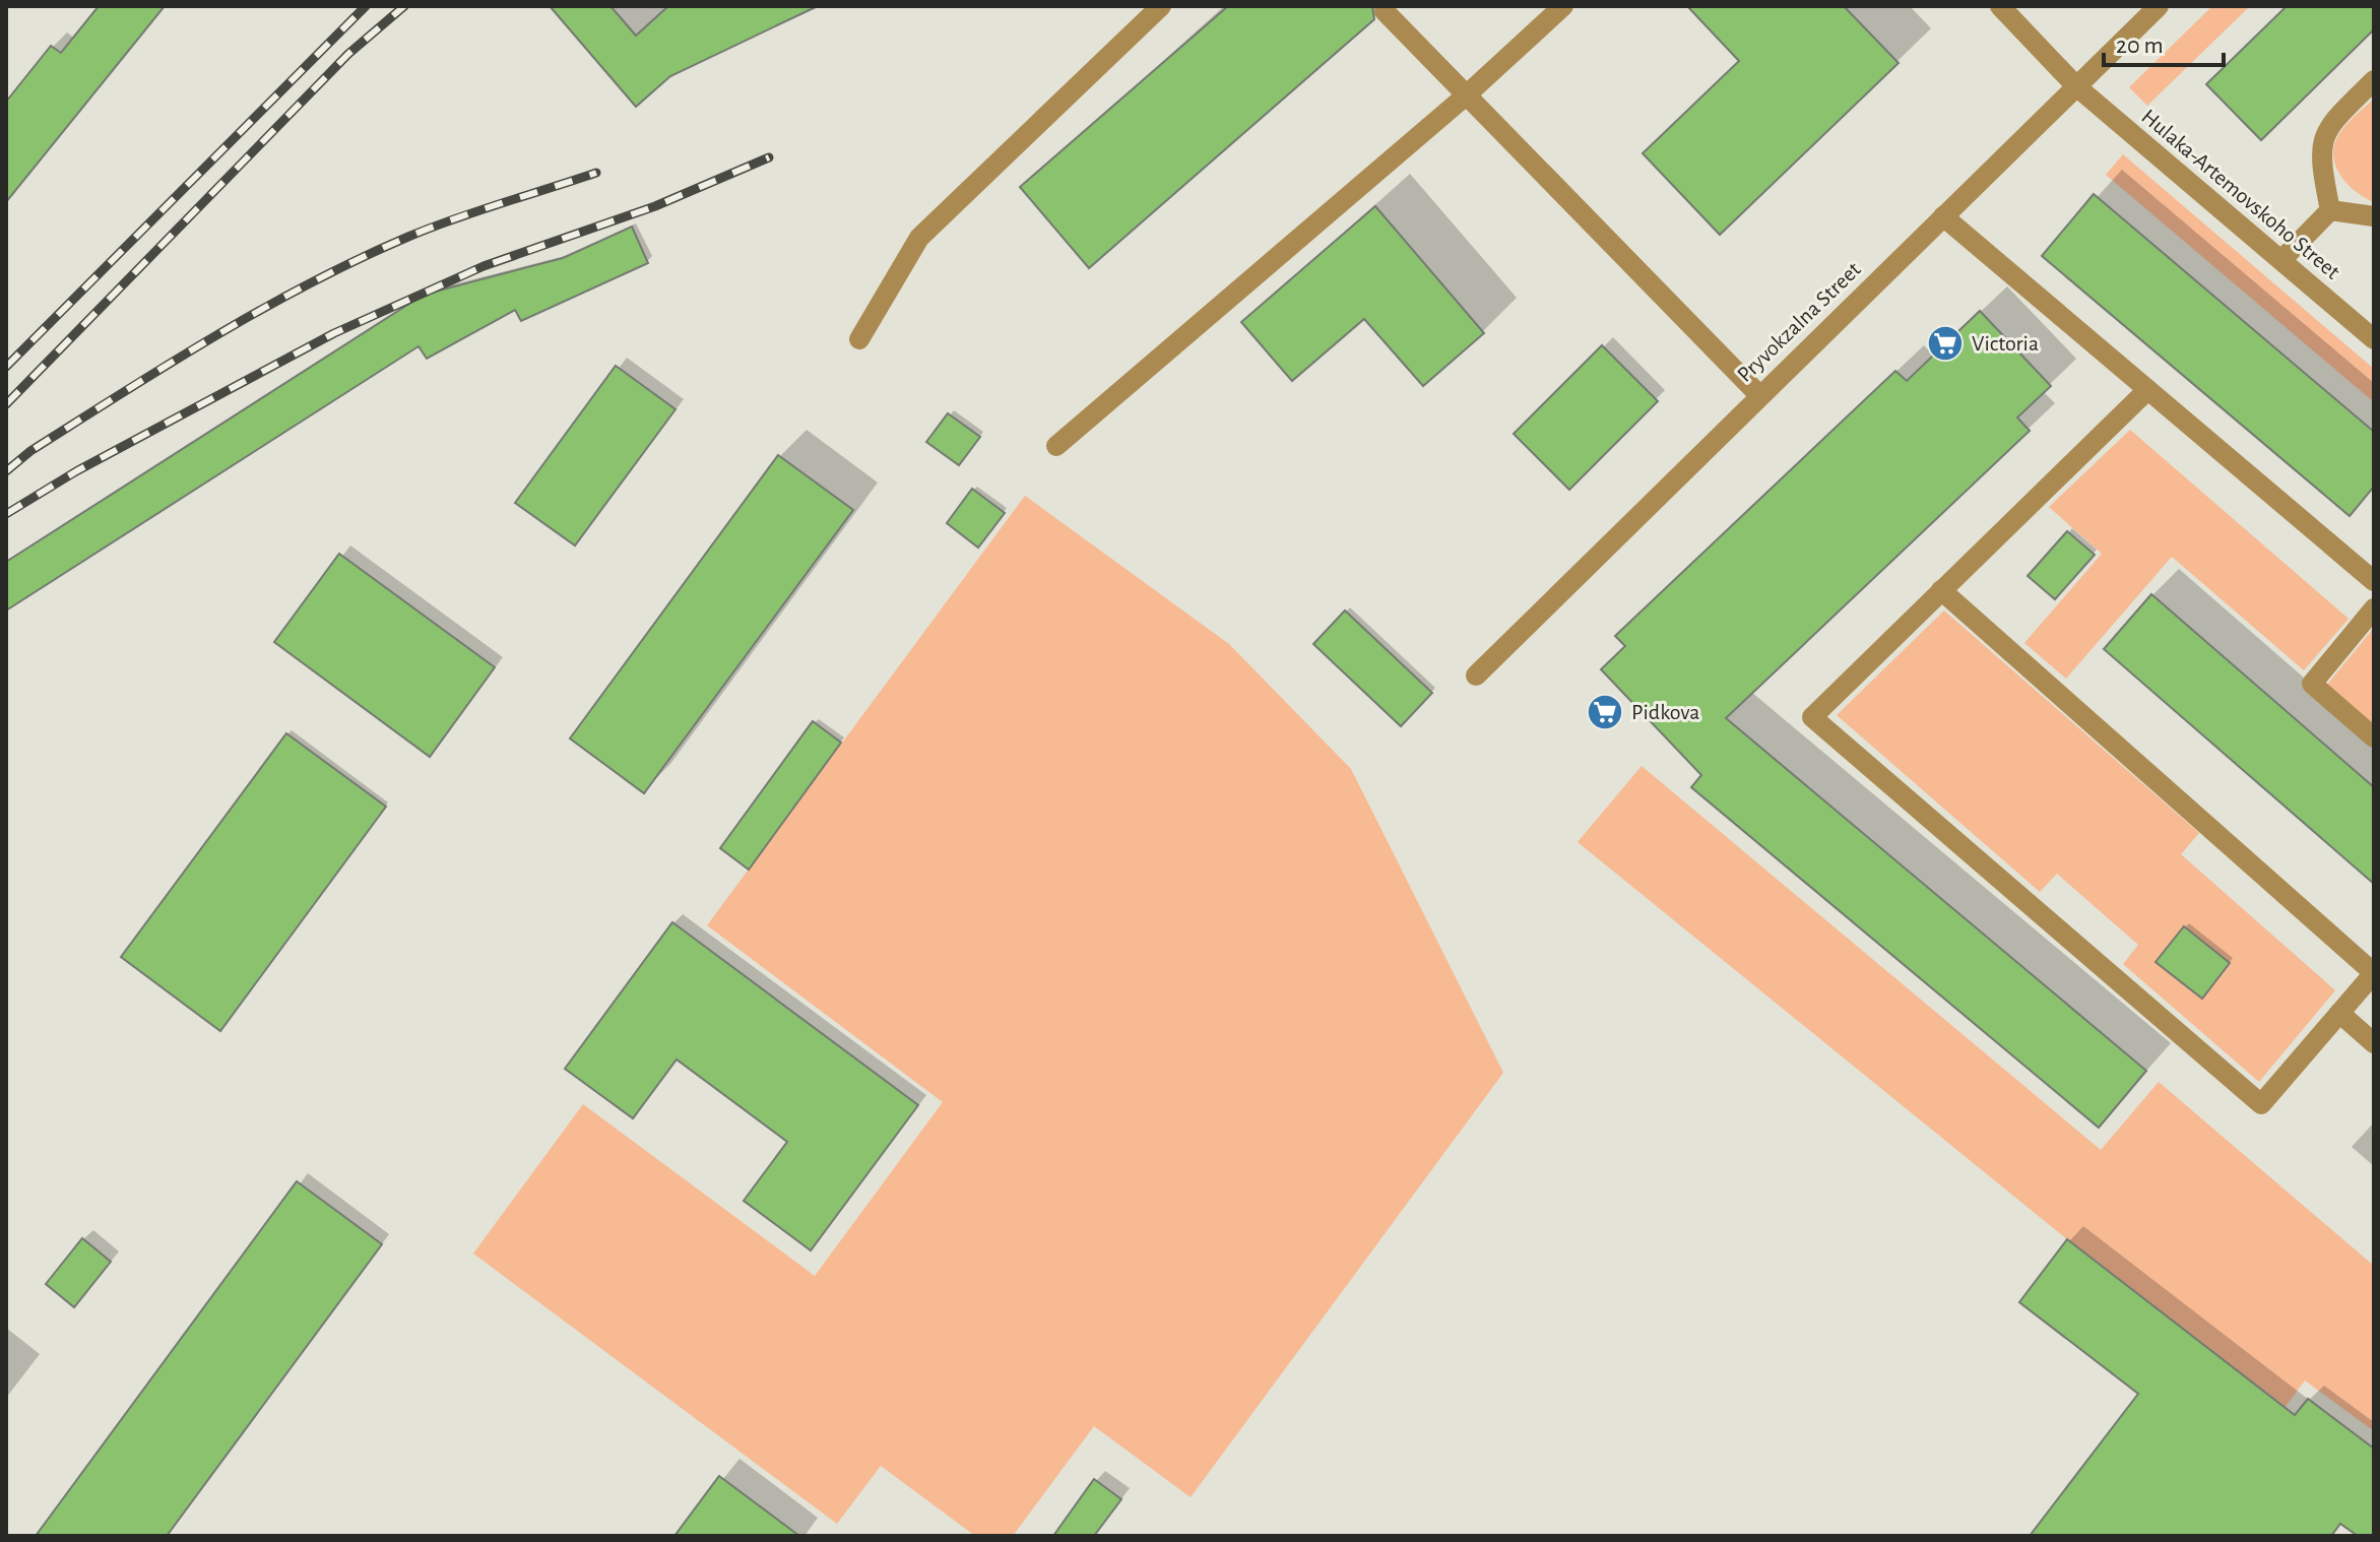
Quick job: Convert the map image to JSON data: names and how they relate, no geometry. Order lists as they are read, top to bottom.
{
  "streets": {
    "street": ["Hulaka-Artemovskoho Street", "Pryvokzalna Street"]
  },
  "crossings": [
    ["Hulaka-Artemovskoho Street", "Pryvokzalna Street"]
  ],
  "places": {
    "supermarket": ["Victoria", "Pidkova"]
  },
  "scale_bar": "20 m"
}
